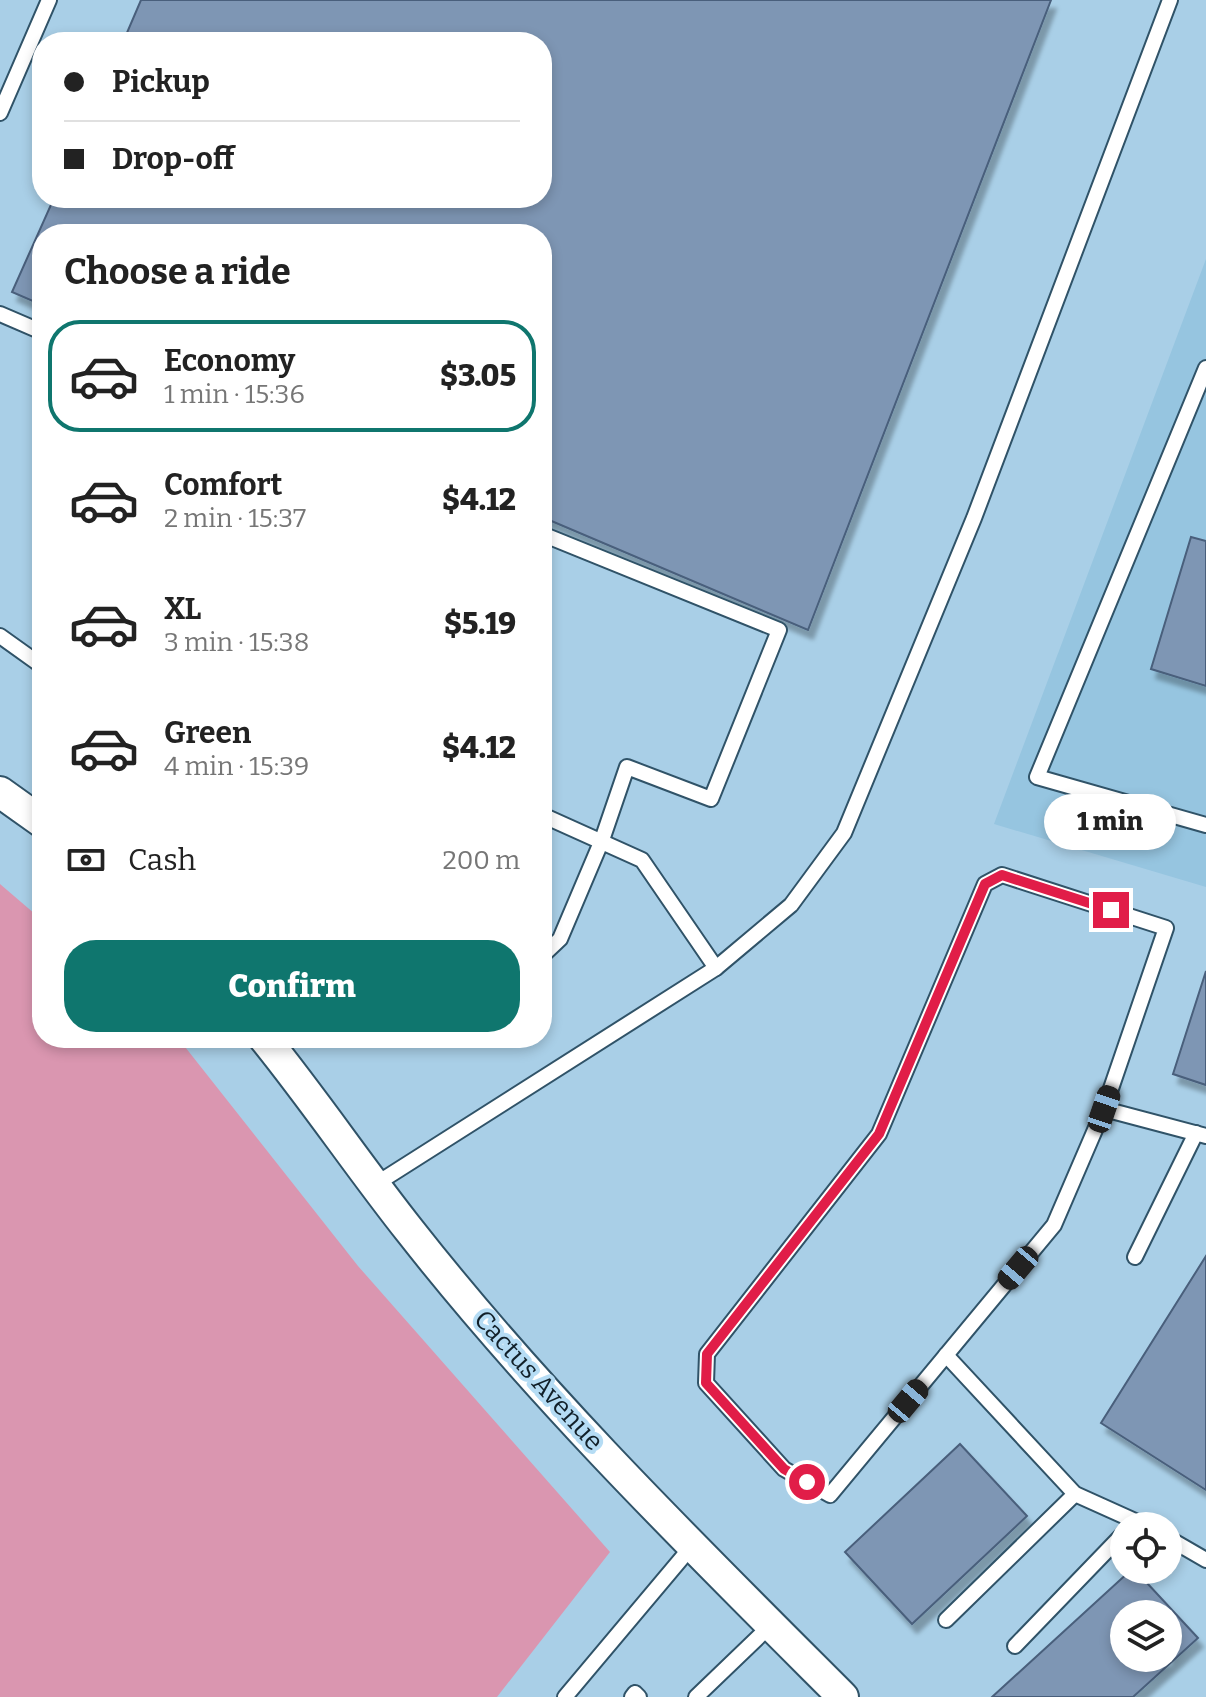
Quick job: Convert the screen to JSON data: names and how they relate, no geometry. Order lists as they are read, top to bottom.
{
  "streets": {
    "street": ["Cactus Avenue"]
  },
  "page": {
    "banner": ["Pickup", "Drop-off"],
    "heading": "Choose a ride",
    "list": [
      {
        "name": "Economy",
        "note": "1 min · 15:36",
        "value": "$3.05"
      },
      {
        "name": "Comfort",
        "note": "2 min · 15:37",
        "value": "$4.12"
      },
      {
        "name": "XL",
        "note": "3 min · 15:38",
        "value": "$5.19"
      },
      {
        "name": "Green",
        "note": "4 min · 15:39",
        "value": "$4.12"
      }
    ],
    "bubble": "1 min",
    "pay": ["Cash", "200 m"],
    "buttons": "Confirm"
  }
}
